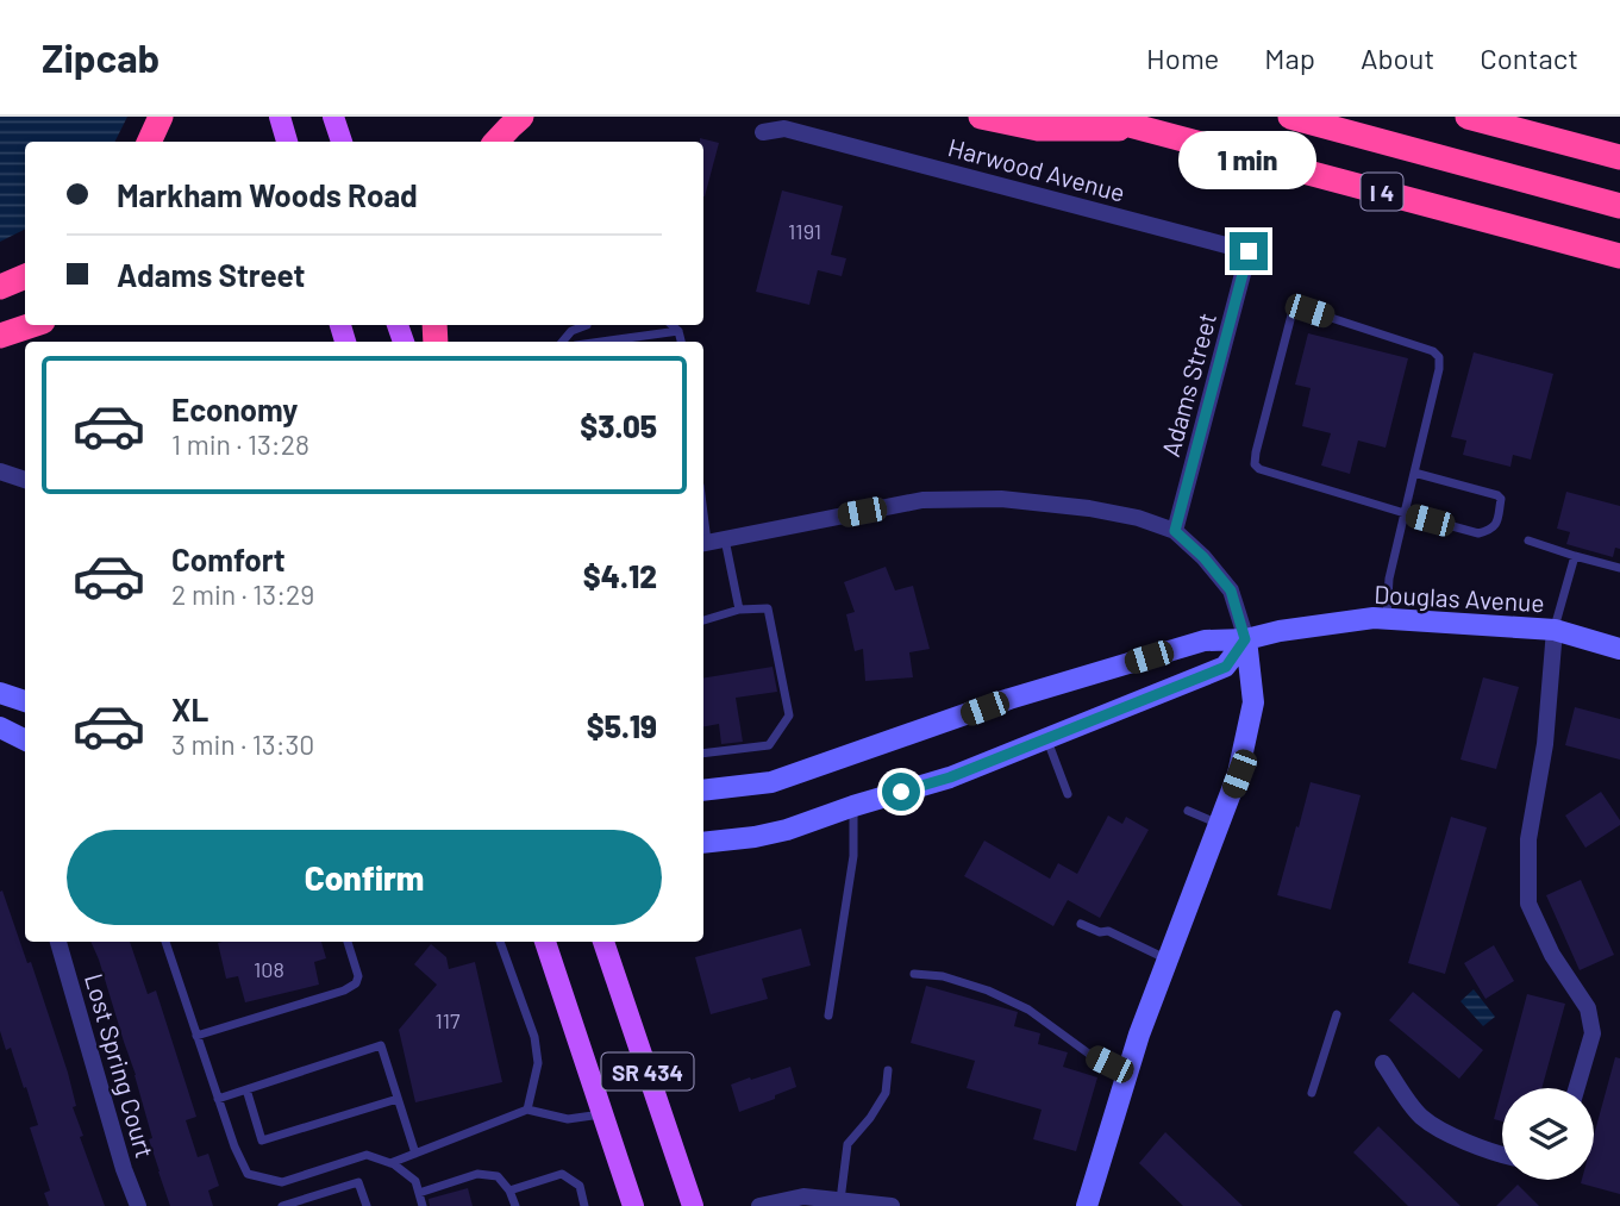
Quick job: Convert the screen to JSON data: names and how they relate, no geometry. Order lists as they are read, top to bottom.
{
  "streets": {
    "highway": ["I 4"],
    "main road": ["Douglas Avenue", "SR 434"],
    "street": ["Harwood Avenue", "Adams Street", "Lost Spring Court"]
  },
  "crossings": [
    ["Harwood Avenue", "Adams Street"]
  ],
  "house_numbers": ["1191", "108", "117"],
  "page": {
    "header": "Zipcab",
    "nav": [
      "Home",
      "Map",
      "About",
      "Contact"
    ],
    "bubble": "1 min",
    "banner": ["Markham Woods Road", "Adams Street"],
    "list": [
      {
        "name": "Economy",
        "note": "1 min · 13:28",
        "value": "$3.05"
      },
      {
        "name": "Comfort",
        "note": "2 min · 13:29",
        "value": "$4.12"
      },
      {
        "name": "XL",
        "note": "3 min · 13:30",
        "value": "$5.19"
      }
    ],
    "buttons": "Confirm"
  }
}
